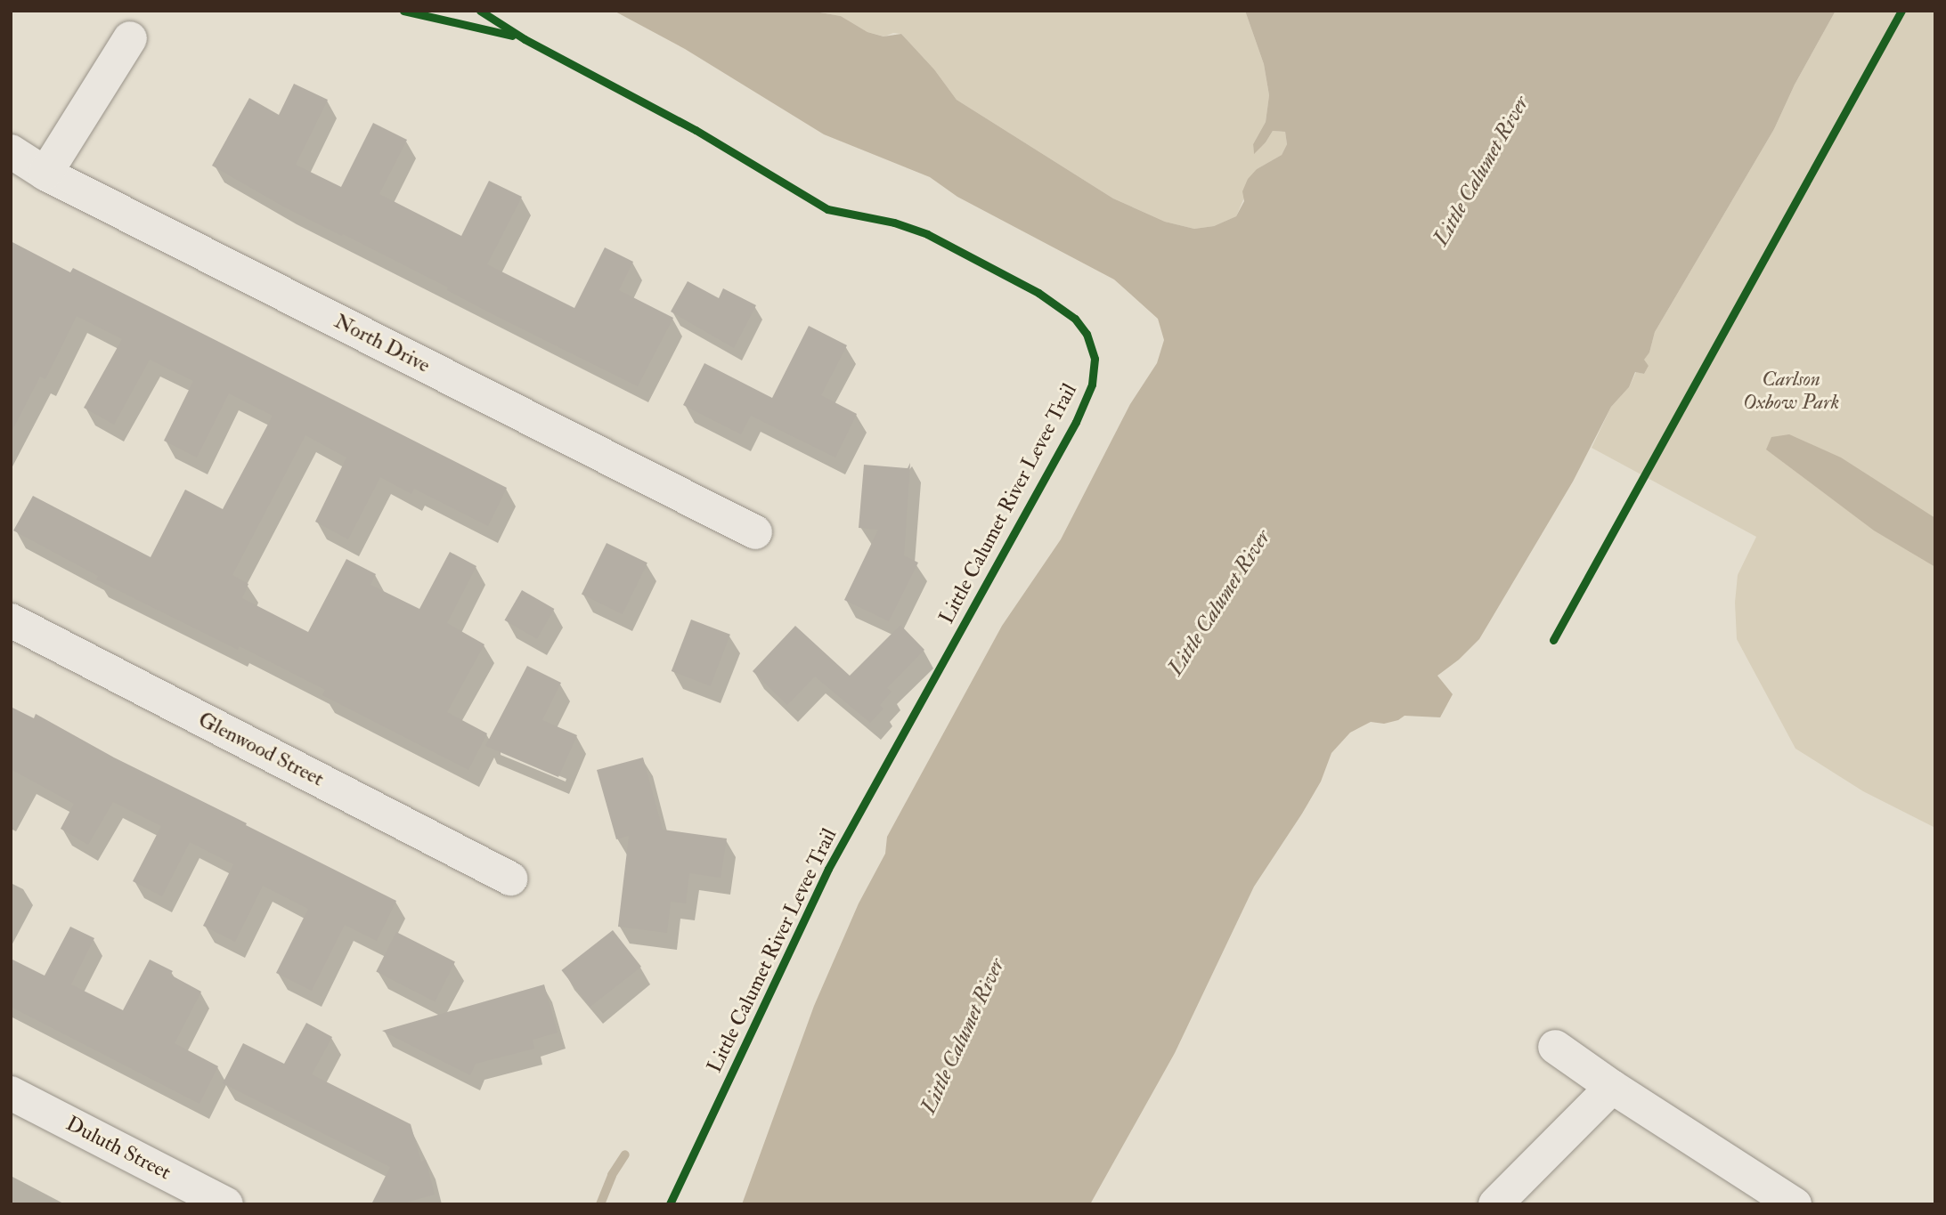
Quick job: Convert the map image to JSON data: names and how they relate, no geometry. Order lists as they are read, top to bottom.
{
  "streets": {
    "street": ["North Drive", "Glenwood Street", "Duluth Street"],
    "cycle path": ["Little Calumet River Levee Trail"]
  },
  "water": ["Little Calumet River"],
  "parks": ["Carlson Oxbow Park"]
}
